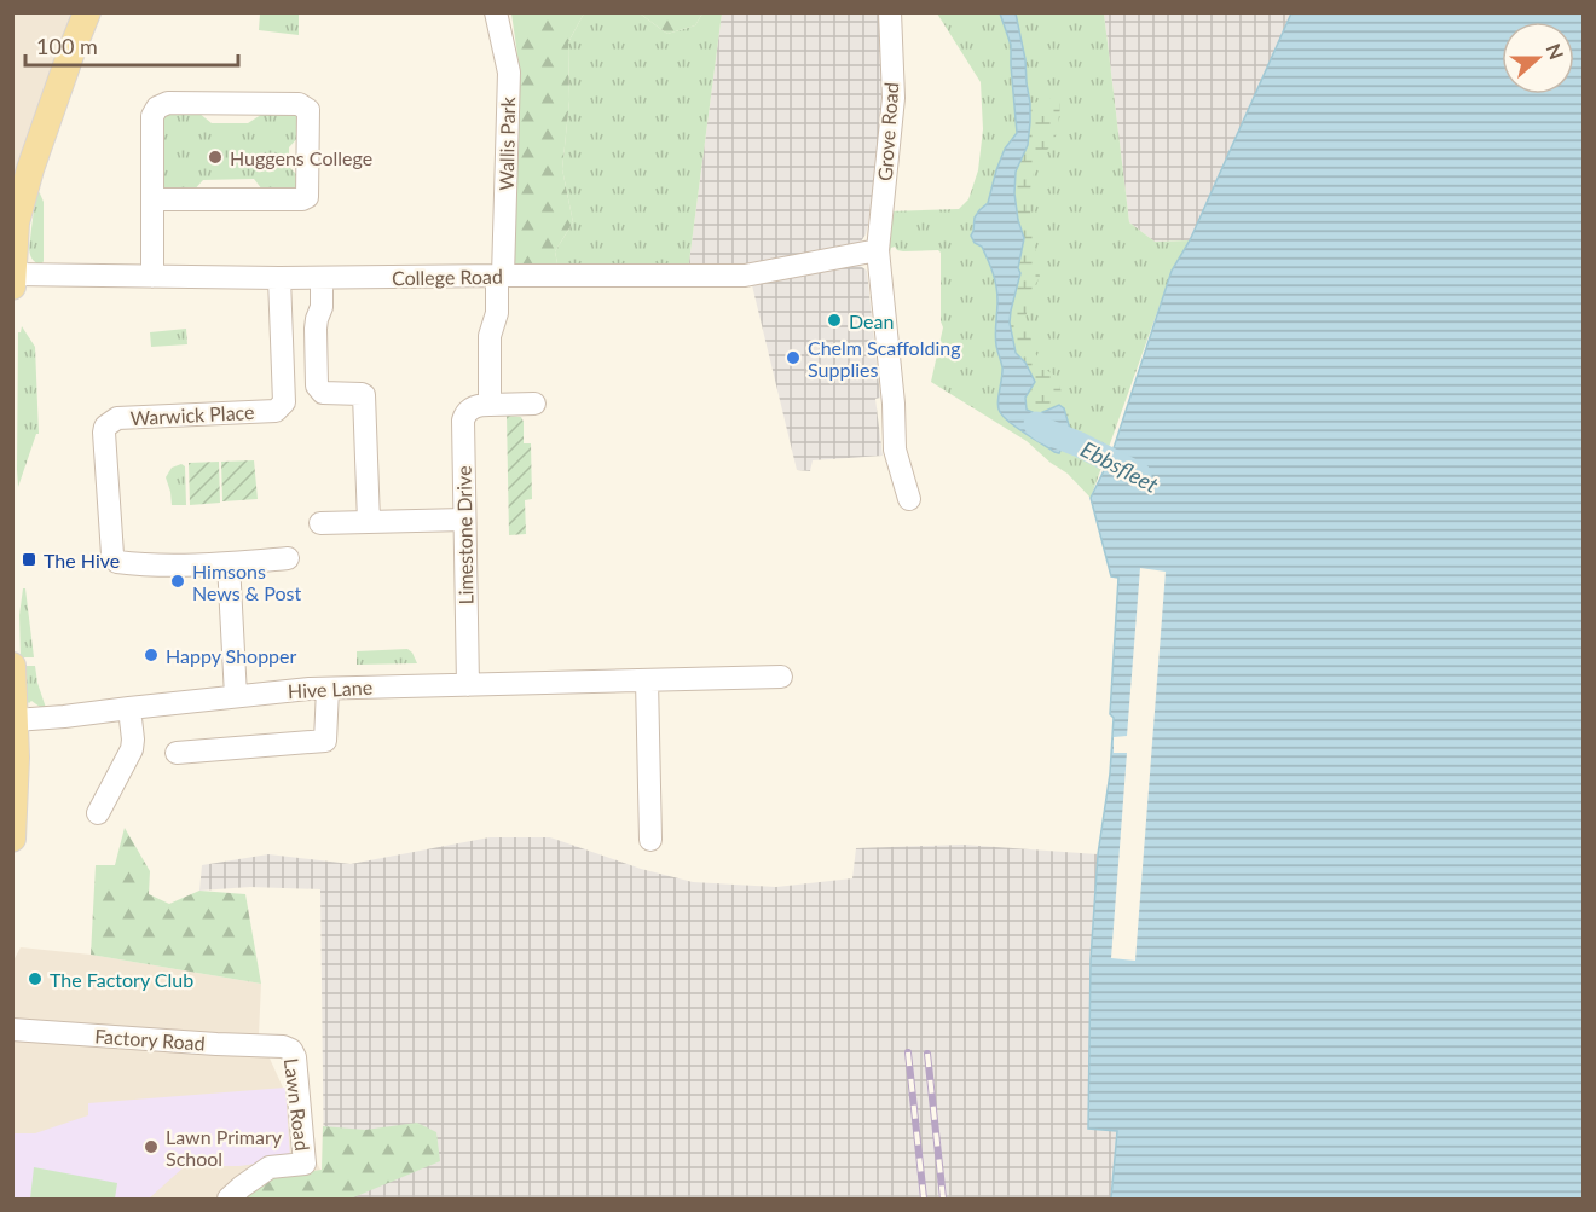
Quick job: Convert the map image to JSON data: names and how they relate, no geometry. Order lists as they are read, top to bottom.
{
  "streets": {
    "street": [
      "Grove Road",
      "Wallis Park",
      "College Road",
      "Warwick Place",
      "Limestone Drive",
      "Hive Lane",
      "Factory Road",
      "Lawn Road"
    ]
  },
  "crossings": [
    ["Grove Road", "College Road"],
    ["Wallis Park", "College Road"],
    ["Wallis Park", "Limestone Drive"],
    ["College Road", "Warwick Place"],
    ["Limestone Drive", "Hive Lane"],
    ["Factory Road", "Lawn Road"]
  ],
  "water": ["Ebbsfleet"],
  "places": {
    "other": [
      "Huggens College",
      "Dean",
      "Chelm Scaffolding Supplies",
      "Himsons News & Post",
      "Happy Shopper",
      "The Factory Club",
      "Lawn Primary School"
    ],
    "transit": ["The Hive"]
  },
  "scale_bar": "100 m",
  "north": "right"
}
